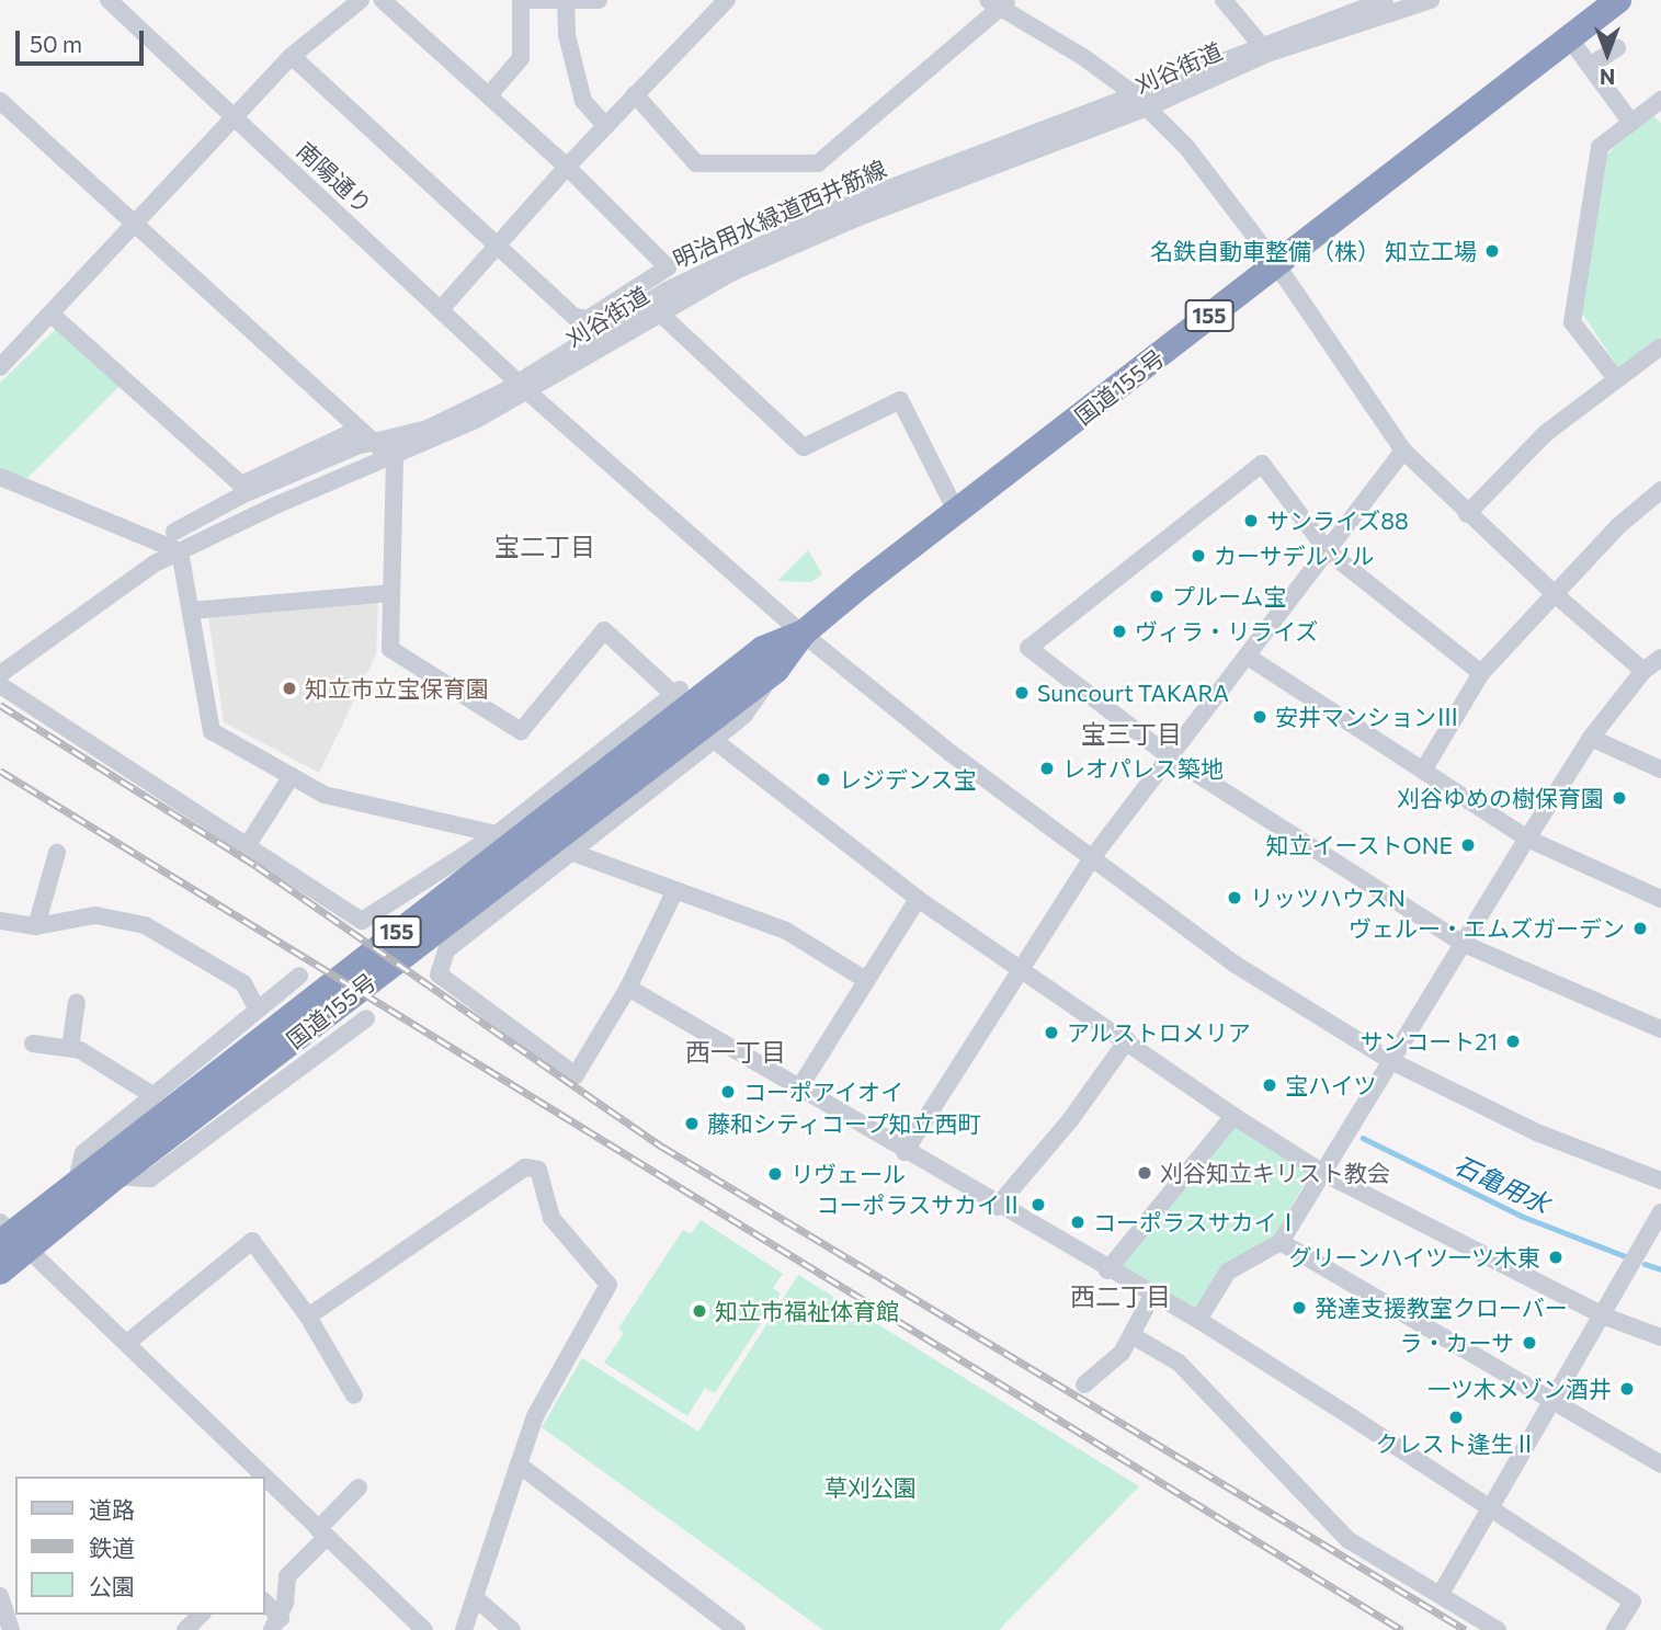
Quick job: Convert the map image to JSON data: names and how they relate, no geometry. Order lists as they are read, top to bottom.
{
  "streets": {
    "highway": ["155", "国道155号"],
    "street": ["刈谷街道", "南陽通り", "明治用水緑道西井筋線"]
  },
  "crossings": [
    ["刈谷街道", "南陽通り"],
    ["刈谷街道", "明治用水緑道西井筋線"],
    ["南陽通り", "明治用水緑道西井筋線"],
    ["南陽通り", "国道155号"]
  ],
  "districts": [
    "宝二丁目",
    "宝三丁目",
    "西一丁目",
    "西二丁目"
  ],
  "water": ["石亀用水"],
  "parks": ["草刈公園"],
  "places": [
    "名鉄自動車整備（株） 知立工場",
    "サンライズ88",
    "カーサデルソル",
    "プルーム宝",
    "ヴィラ・リライズ",
    "知立市立宝保育園",
    "Suncourt TAKARA",
    "安井マンションⅢ",
    "レオパレス築地",
    "レジデンス宝",
    "刈谷ゆめの樹保育園",
    "知立イーストONE",
    "リッツハウスN",
    "ヴェルー・エムズガーデン",
    "アルストロメリア",
    "サンコート21",
    "宝ハイツ",
    "コーポアイオイ",
    "藤和シティコープ知立西町",
    "刈谷知立キリスト教会",
    "リヴェール",
    "コーポラスサカイⅡ",
    "コーポラスサカイⅠ",
    "グリーンハイツ一ツ木東",
    "発達支援教室クローバー",
    "知立市福祉体育館",
    "ラ・カーサ",
    "一ツ木メゾン酒井",
    "クレスト逢生Ⅱ"
  ],
  "legend": ["道路", "鉄道", "公園"],
  "scale_bar": "50 m",
  "north": "bottom"
}
